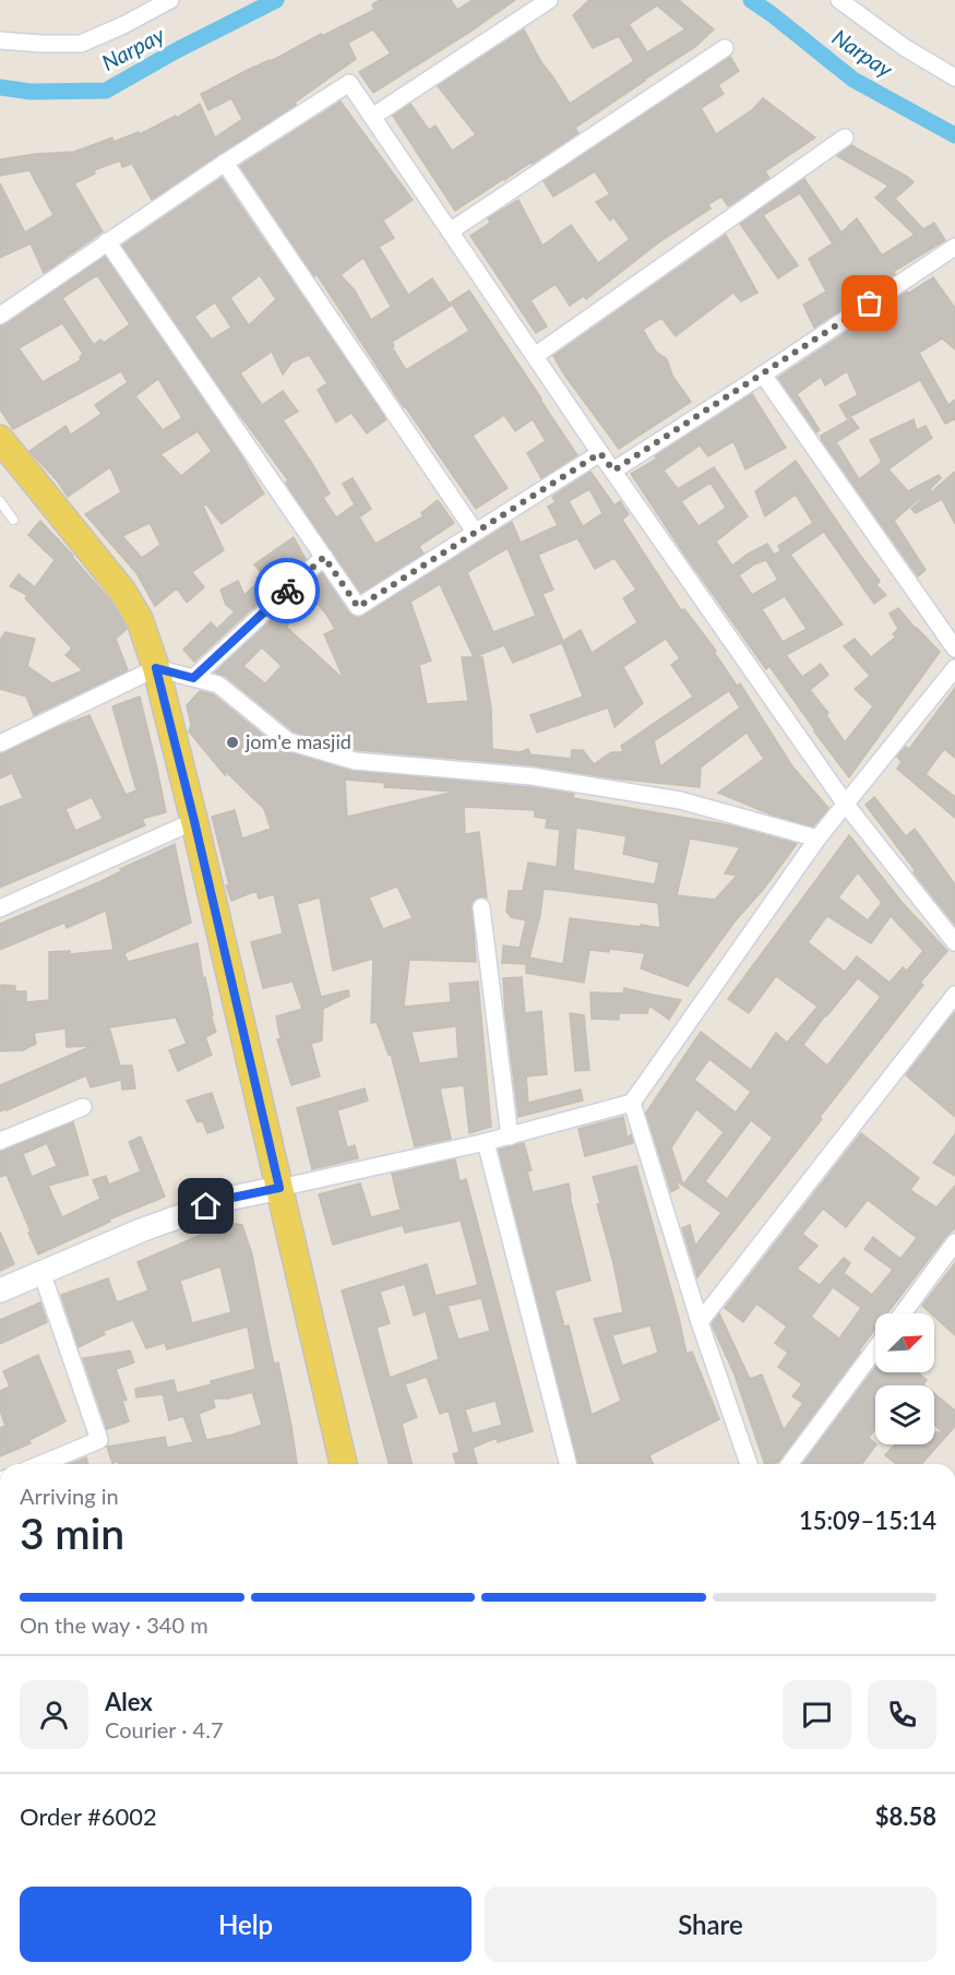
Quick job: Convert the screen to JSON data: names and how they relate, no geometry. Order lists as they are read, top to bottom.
{
  "water": ["Narpay"],
  "places": ["jom'e masjid"],
  "north": "top right",
  "page": {
    "heading": ["3 min", "Arriving in", "15:09–15:14"],
    "panel": [
      "Alex",
      "Courier · 4.7",
      "Order #6002",
      "$8.58"
    ],
    "bar": "On the way · 340 m",
    "buttons": ["Help", "Share"]
  }
}
